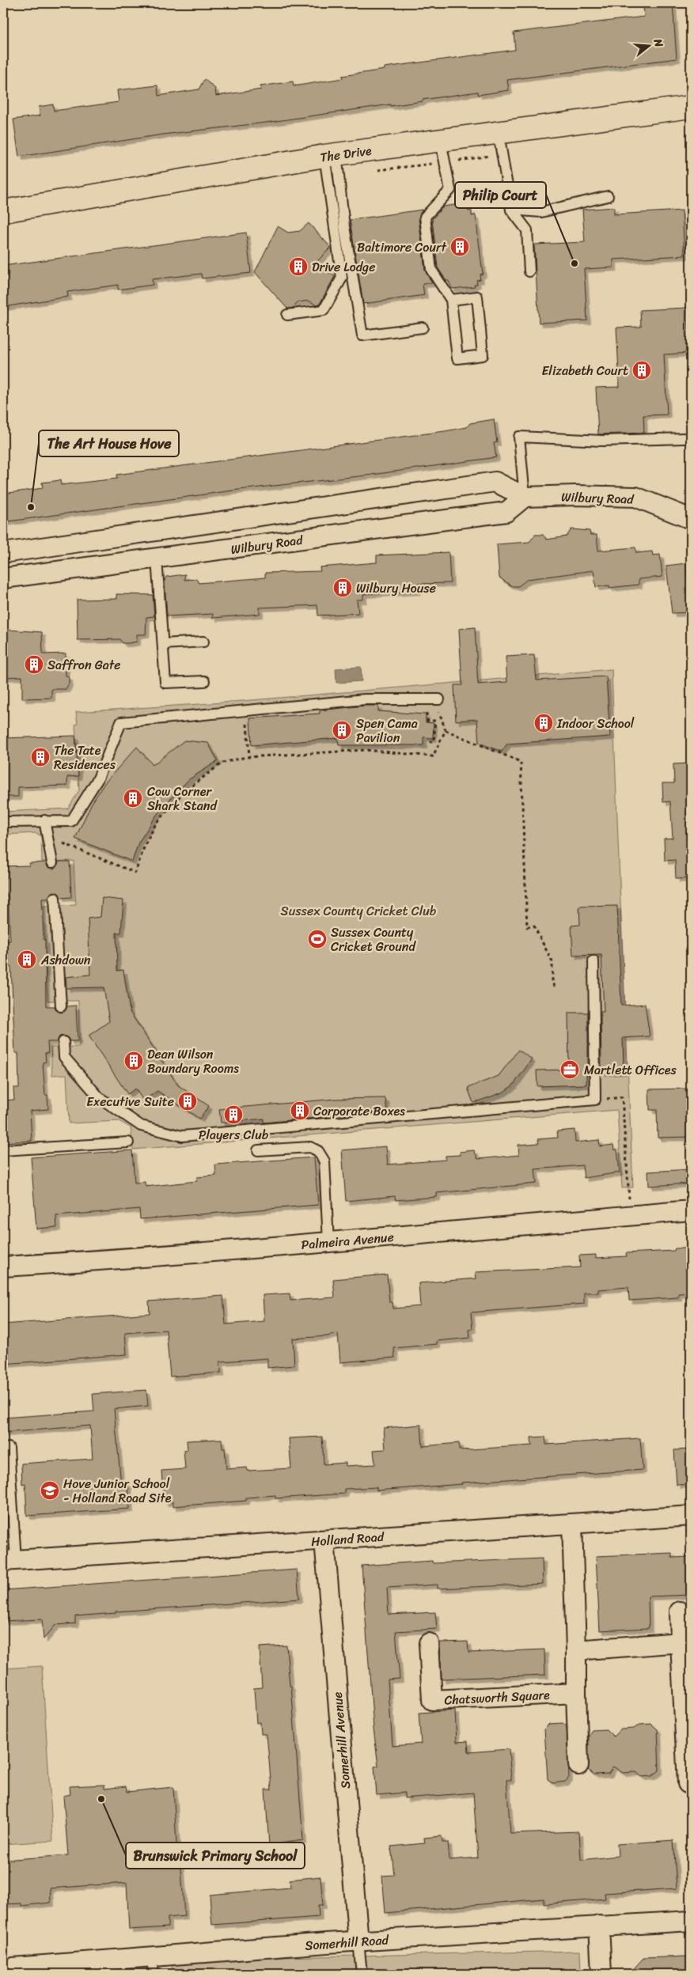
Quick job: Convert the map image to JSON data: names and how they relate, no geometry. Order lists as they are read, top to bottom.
{
  "streets": {
    "main road": ["The Drive"],
    "street": [
      "Wilbury Road",
      "Palmeira Avenue",
      "Holland Road",
      "Chatsworth Square",
      "Somerhill Avenue",
      "Somerhill Road"
    ]
  },
  "crossings": [
    ["Holland Road", "Somerhill Avenue"],
    ["Somerhill Avenue", "Somerhill Road"]
  ],
  "parks": ["Sussex County Cricket Club"],
  "places": {
    "building": [
      "Baltimore Court",
      "Drive Lodge",
      "Elizabeth Court",
      "Wilbury House",
      "Saffron Gate",
      "Indoor School",
      "Spen Cama Pavilion",
      "The Tate Residences",
      "Cow Corner Shark Stand",
      "Ashdown",
      "Dean Wilson Boundary Rooms",
      "Executive Suite",
      "Corporate Boxes",
      "Players Club"
    ],
    "other": ["Philip Court", "The Art House Hove", "Brunswick Primary School"],
    "sports": ["Sussex County Cricket Ground"],
    "office": ["Martlett Offices"],
    "school or university": ["Hove Junior School - Holland Road Site"]
  },
  "north": "right"
}
